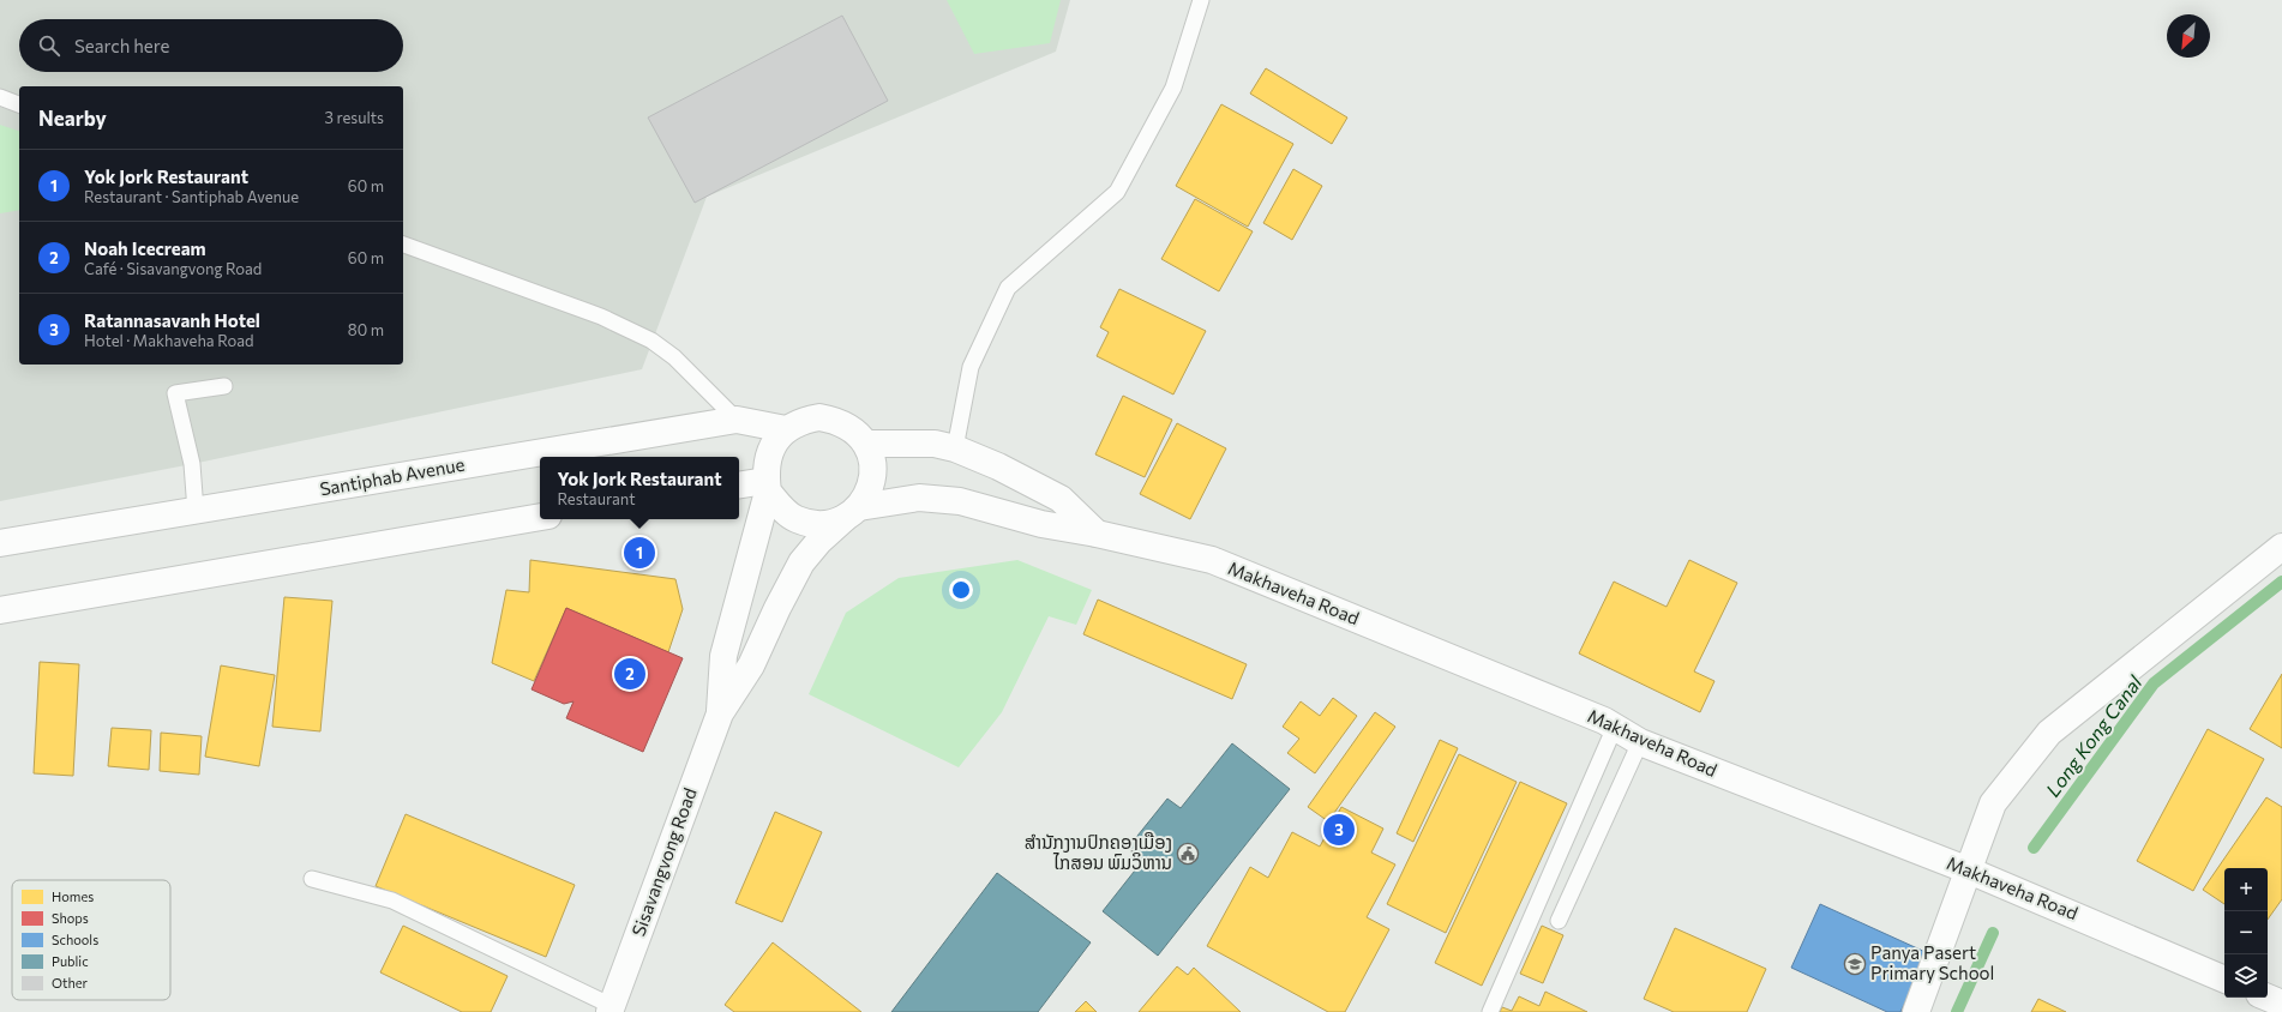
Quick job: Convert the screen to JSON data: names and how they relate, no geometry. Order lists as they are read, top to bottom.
{
  "streets": {
    "street": ["Santiphab Avenue", "Makhaveha Road", "Sisavangvong Road"]
  },
  "crossings": [
    ["Santiphab Avenue", "Makhaveha Road"]
  ],
  "water": ["Long Kong Canal"],
  "places": {
    "public building": ["ສຳນັກງານປົກຄອງເມືອງ ໄກສອນ ພົມວິຫານ"],
    "school or university": ["Panya Pasert Primary School"]
  },
  "legend": [
    "Homes",
    "Shops",
    "Schools",
    "Public",
    "Other"
  ],
  "north": "bottom left",
  "page": {
    "search": "Search here",
    "heading": ["Nearby", "3 results"],
    "list": [
      {
        "mark": "1",
        "name": "Yok Jork Restaurant",
        "note": "Restaurant · Santiphab Avenue",
        "value": "60 m"
      },
      {
        "mark": "2",
        "name": "Noah Icecream",
        "note": "Café · Sisavangvong Road",
        "value": "60 m"
      },
      {
        "mark": "3",
        "name": "Ratannasavanh Hotel",
        "note": "Hotel · Makhaveha Road",
        "value": "80 m"
      }
    ],
    "popup": ["Yok Jork Restaurant", "Restaurant"],
    "pins": ["1", "2", "3"],
    "map_buttons": ["+", "−"]
  }
}
